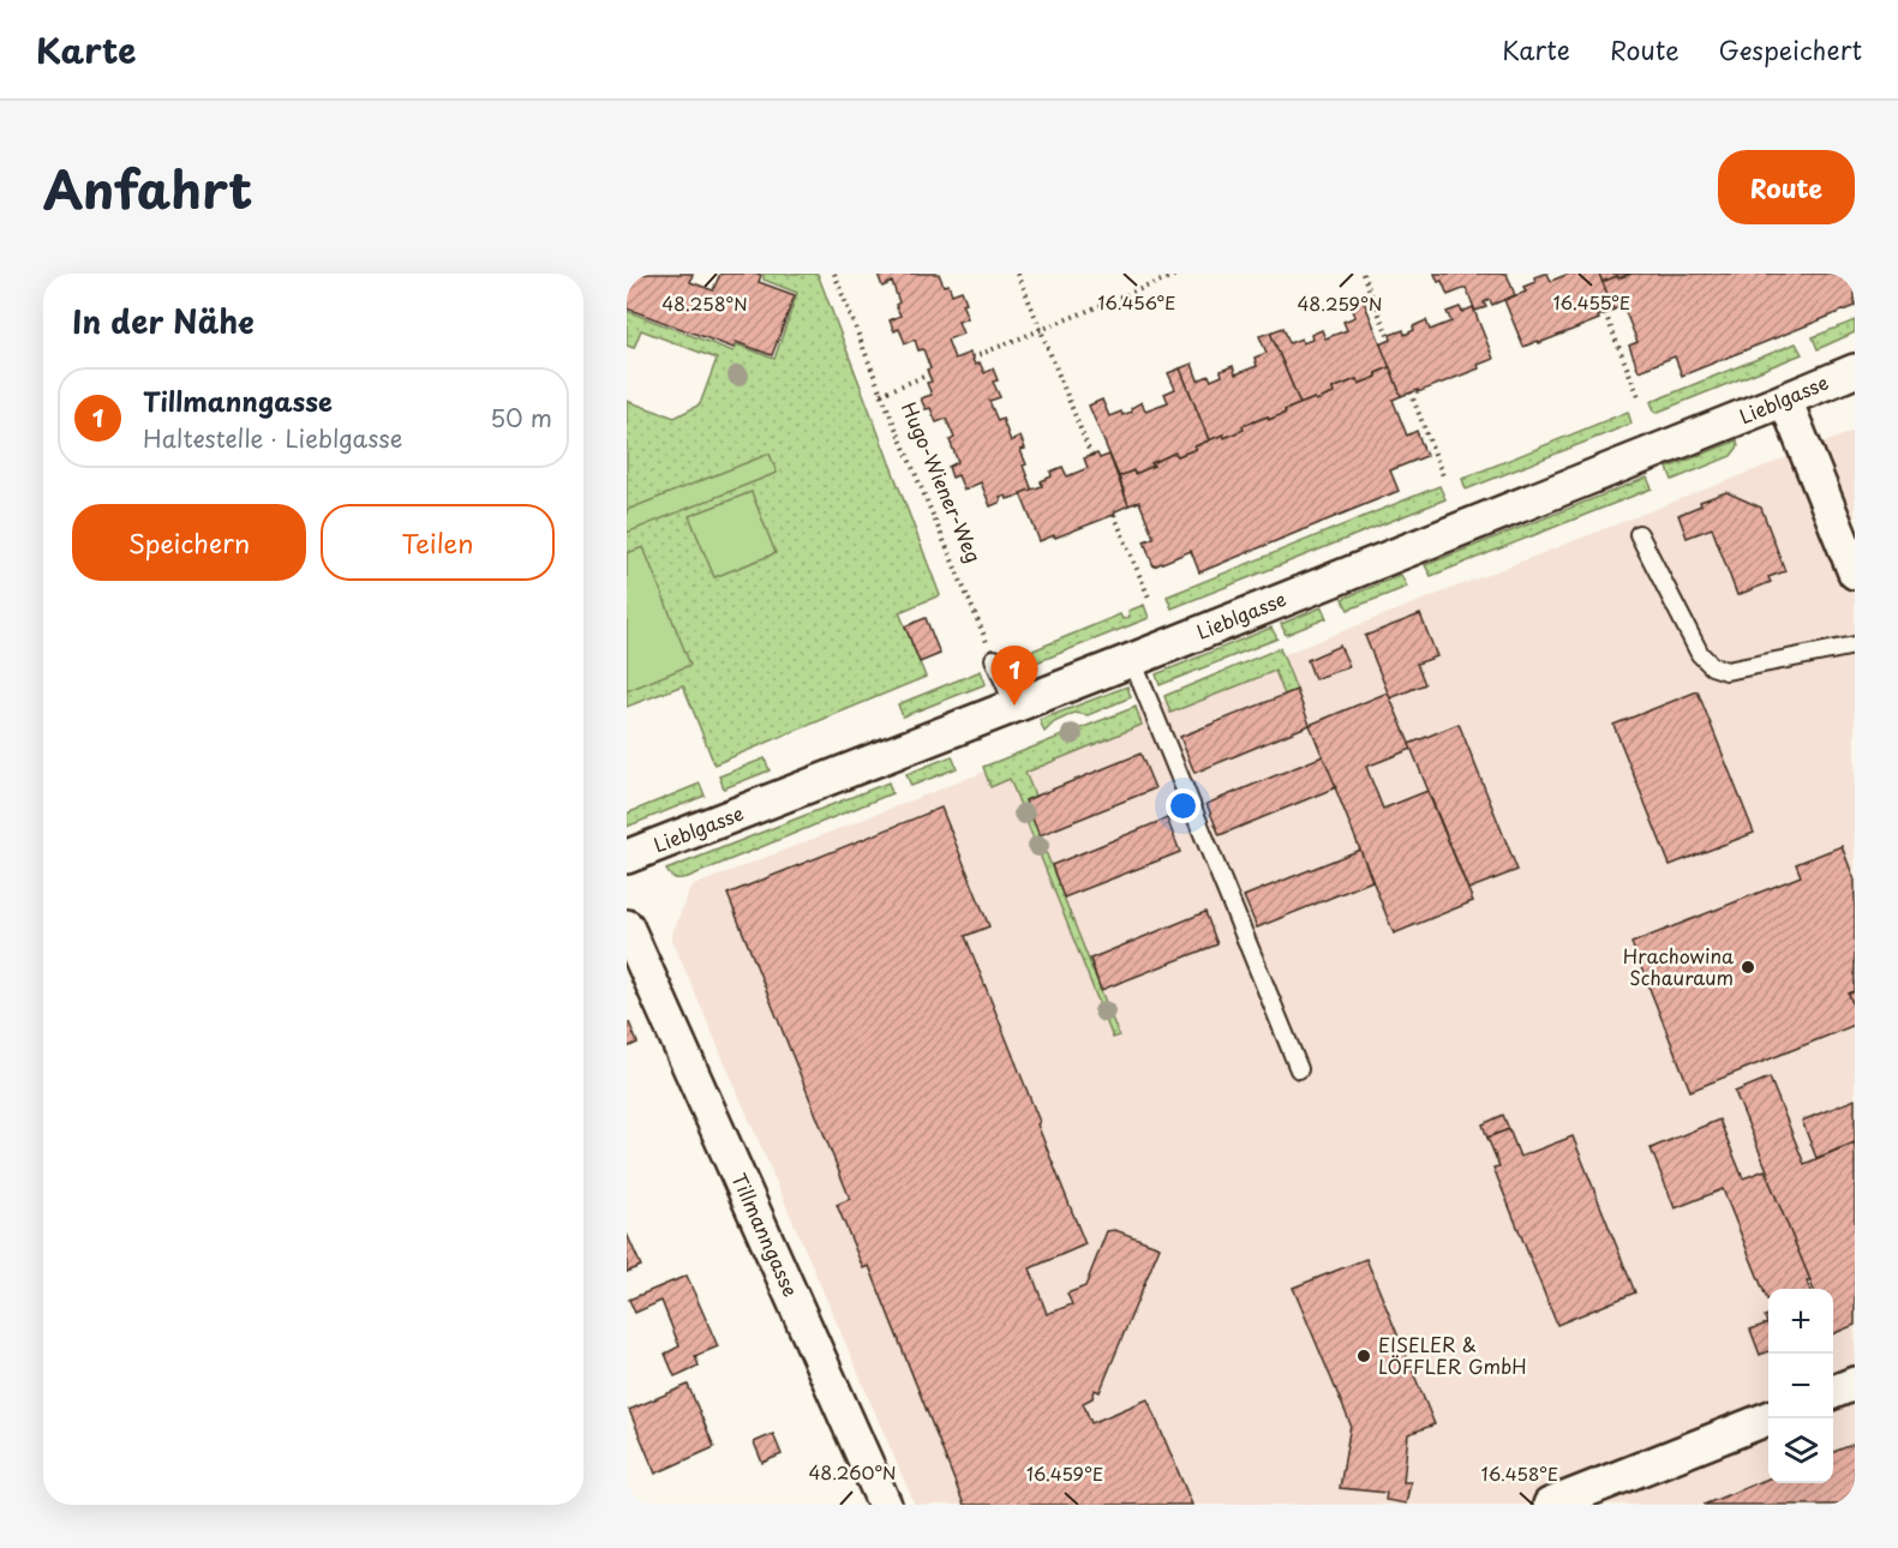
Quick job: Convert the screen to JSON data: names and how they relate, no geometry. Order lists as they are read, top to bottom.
{
  "streets": {
    "street": ["Lieblgasse", "Tillmanngasse"],
    "path": ["Hugo-Wiener-Weg"]
  },
  "places": ["Hrachowina Schauraum", "EISELER & LÖFFLER GmbH"],
  "page": {
    "header": "Karte",
    "nav": ["Karte", "Route", "Gespeichert"],
    "title": "Anfahrt",
    "buttons": [
      "Route",
      ["Speichern", "Teilen"]
    ],
    "heading": "In der Nähe",
    "list": [
      {
        "mark": "1",
        "name": "Tillmanngasse",
        "note": "Haltestelle · Lieblgasse",
        "value": "50 m"
      }
    ],
    "pins": "1",
    "map_buttons": ["+", "−"]
  },
  "coordinates": [
    "16.456°E",
    "16.455°E",
    "48.258°N",
    "48.259°N",
    "48.260°N",
    "16.459°E",
    "16.458°E"
  ]
}
